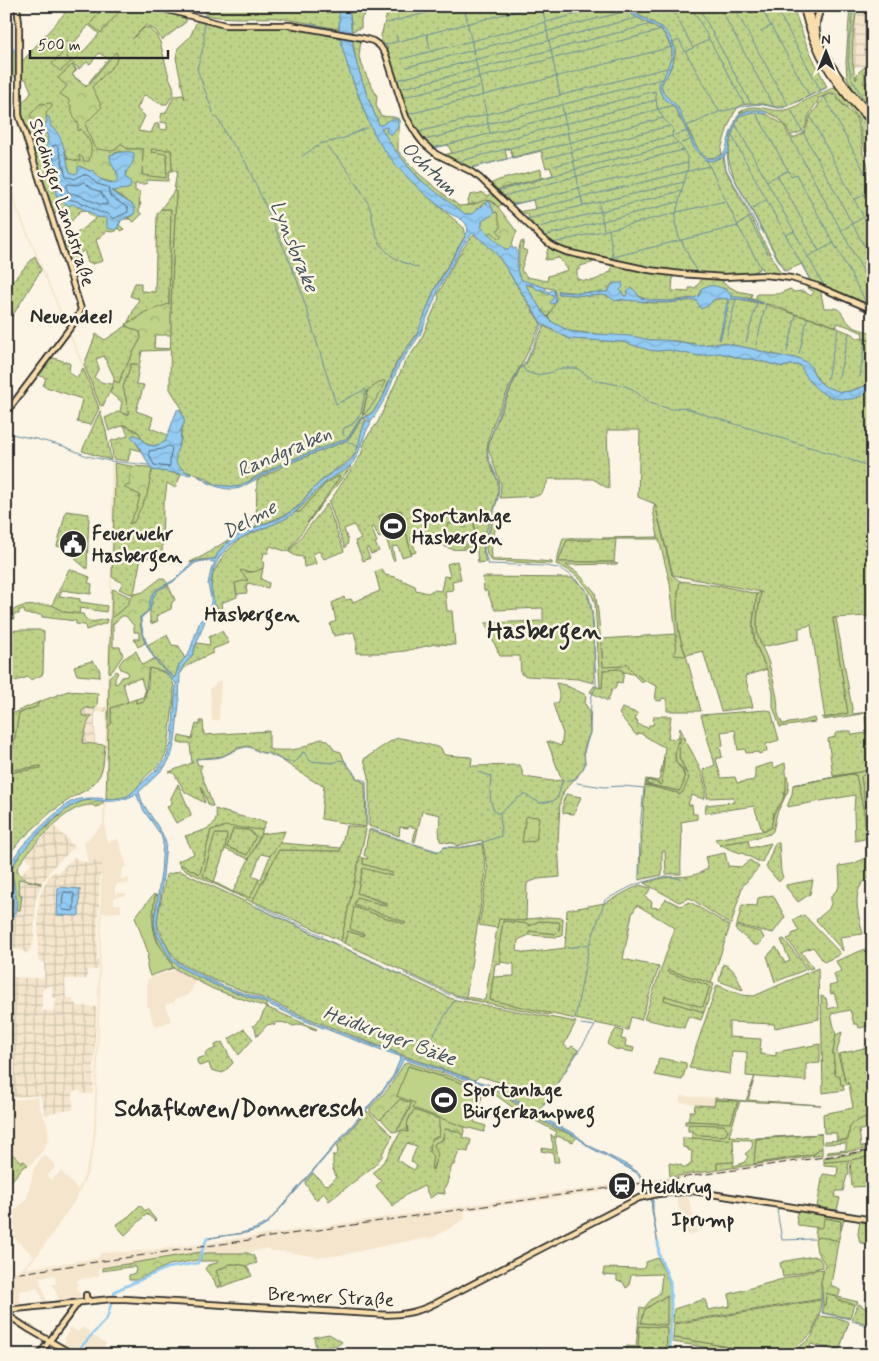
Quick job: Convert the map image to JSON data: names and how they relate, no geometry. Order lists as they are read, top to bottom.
{
  "streets": {
    "main road": ["Stedinger Landstraße", "Bremer Straße"]
  },
  "districts": [
    "Neuendeel",
    "Hasbergen",
    "Hasbergen",
    "Schafkoven/Donneresch",
    "Iprump"
  ],
  "water": [
    "Ochtum",
    "Lynsbrake",
    "Randgraben",
    "Delme",
    "Heidkruger Bäke"
  ],
  "places": {
    "sports": ["Sportanlage Hasbergen", "Sportanlage Bürgerkampweg"],
    "public building": ["Feuerwehr Hasbergen"],
    "station": ["Heidkrug"]
  },
  "scale_bar": "500 m",
  "north": "top"
}
